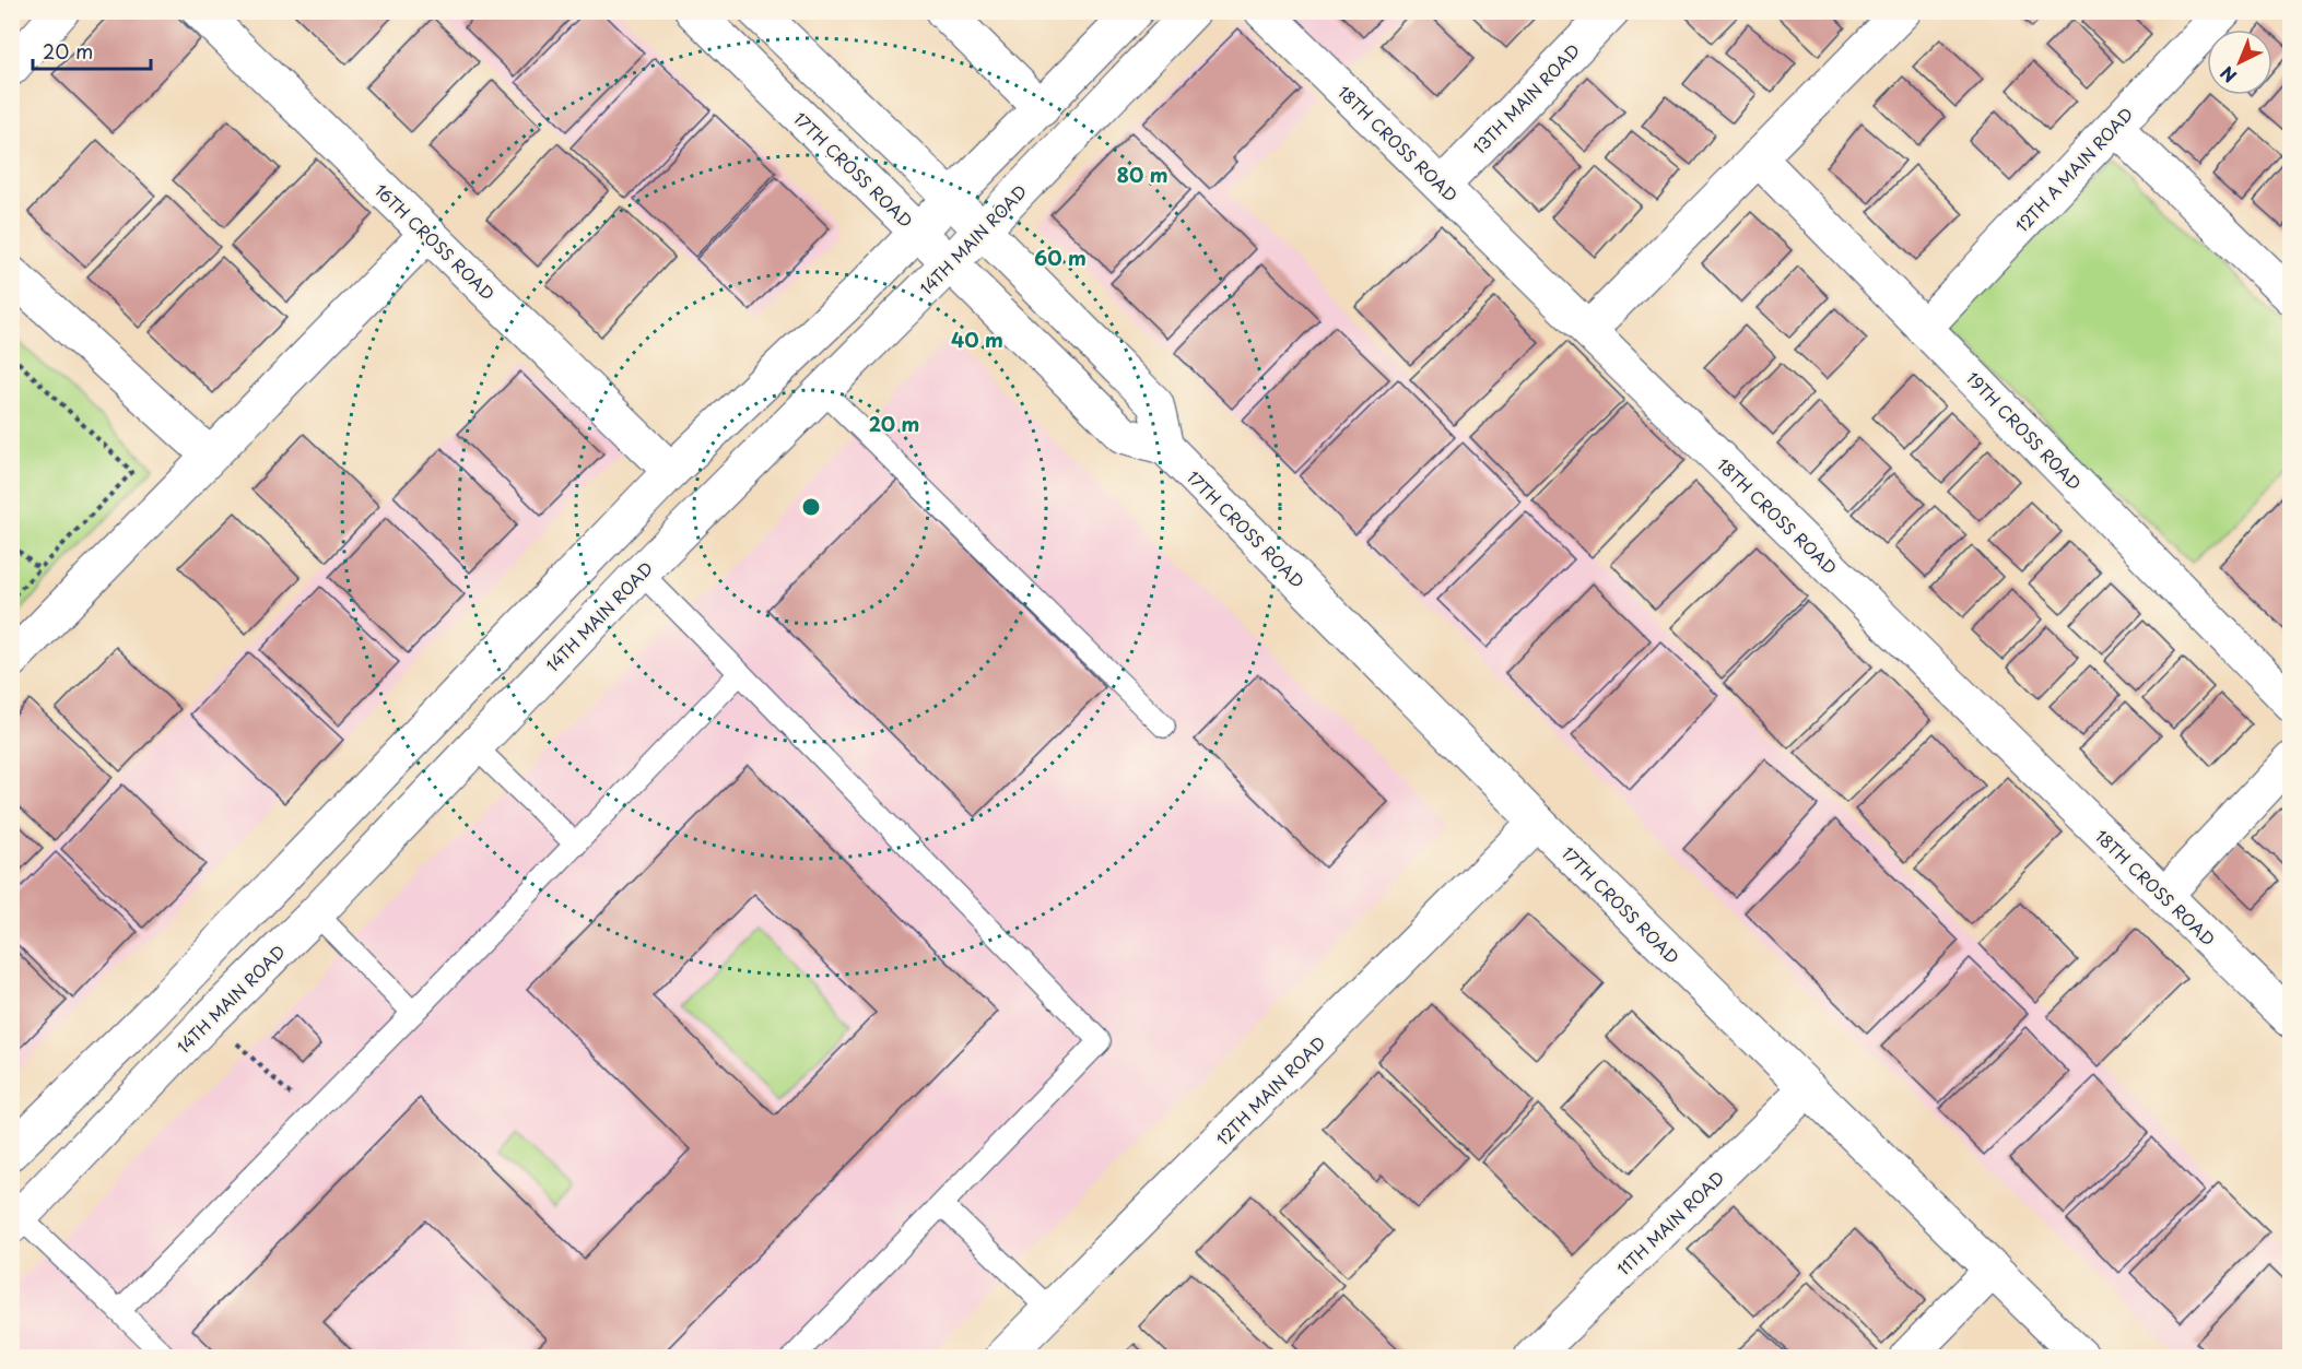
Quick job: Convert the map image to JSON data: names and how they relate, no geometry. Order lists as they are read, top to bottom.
{
  "streets": {
    "street": [
      "13TH MAIN ROAD",
      "18TH CROSS ROAD",
      "17TH CROSS ROAD",
      "12TH A MAIN ROAD",
      "14TH MAIN ROAD",
      "16TH CROSS ROAD",
      "19TH CROSS ROAD",
      "12TH MAIN ROAD",
      "11TH MAIN ROAD"
    ]
  },
  "crossings": [
    ["13TH MAIN ROAD", "18TH CROSS ROAD"],
    ["17TH CROSS ROAD", "14TH MAIN ROAD"],
    ["17TH CROSS ROAD", "12TH MAIN ROAD"],
    ["17TH CROSS ROAD", "11TH MAIN ROAD"],
    ["12TH A MAIN ROAD", "19TH CROSS ROAD"]
  ],
  "scale_bar": "20 m",
  "north": "bottom left",
  "rings": [
    "80 m",
    "60 m",
    "40 m",
    "20 m"
  ]
}
